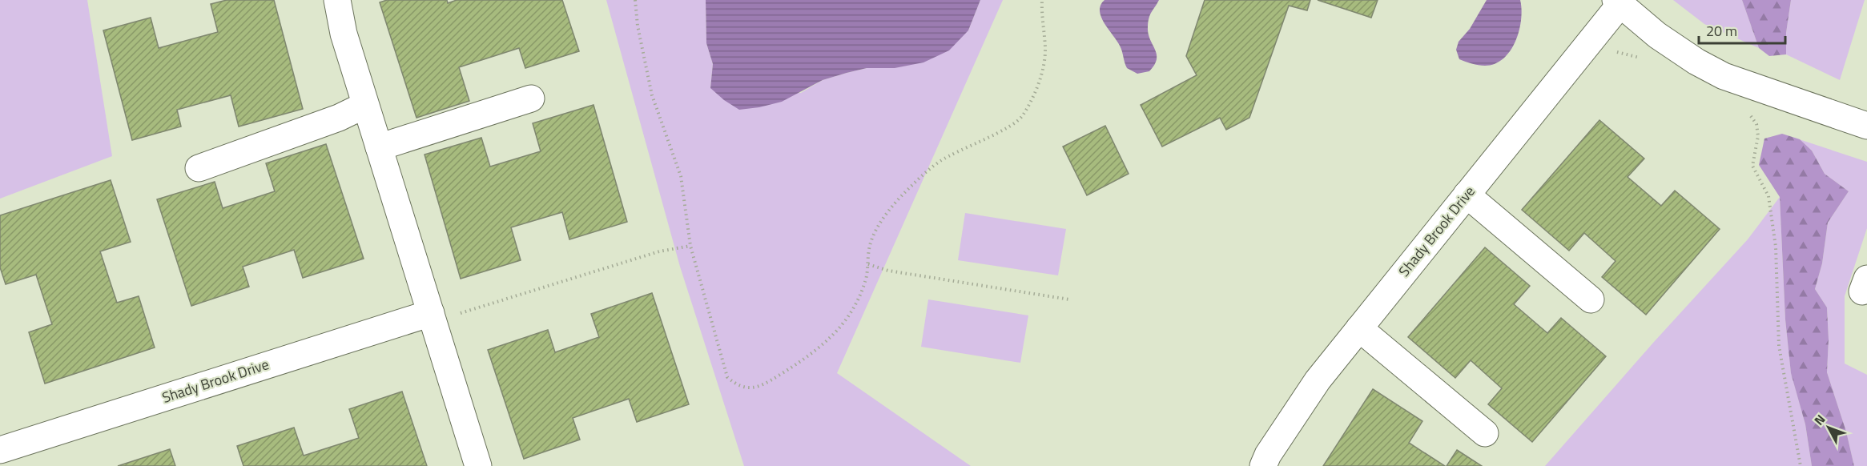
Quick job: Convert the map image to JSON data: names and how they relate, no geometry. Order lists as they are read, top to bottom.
{
  "streets": {
    "street": ["Shady Brook Drive"]
  },
  "scale_bar": "20 m",
  "north": "top left"
}
